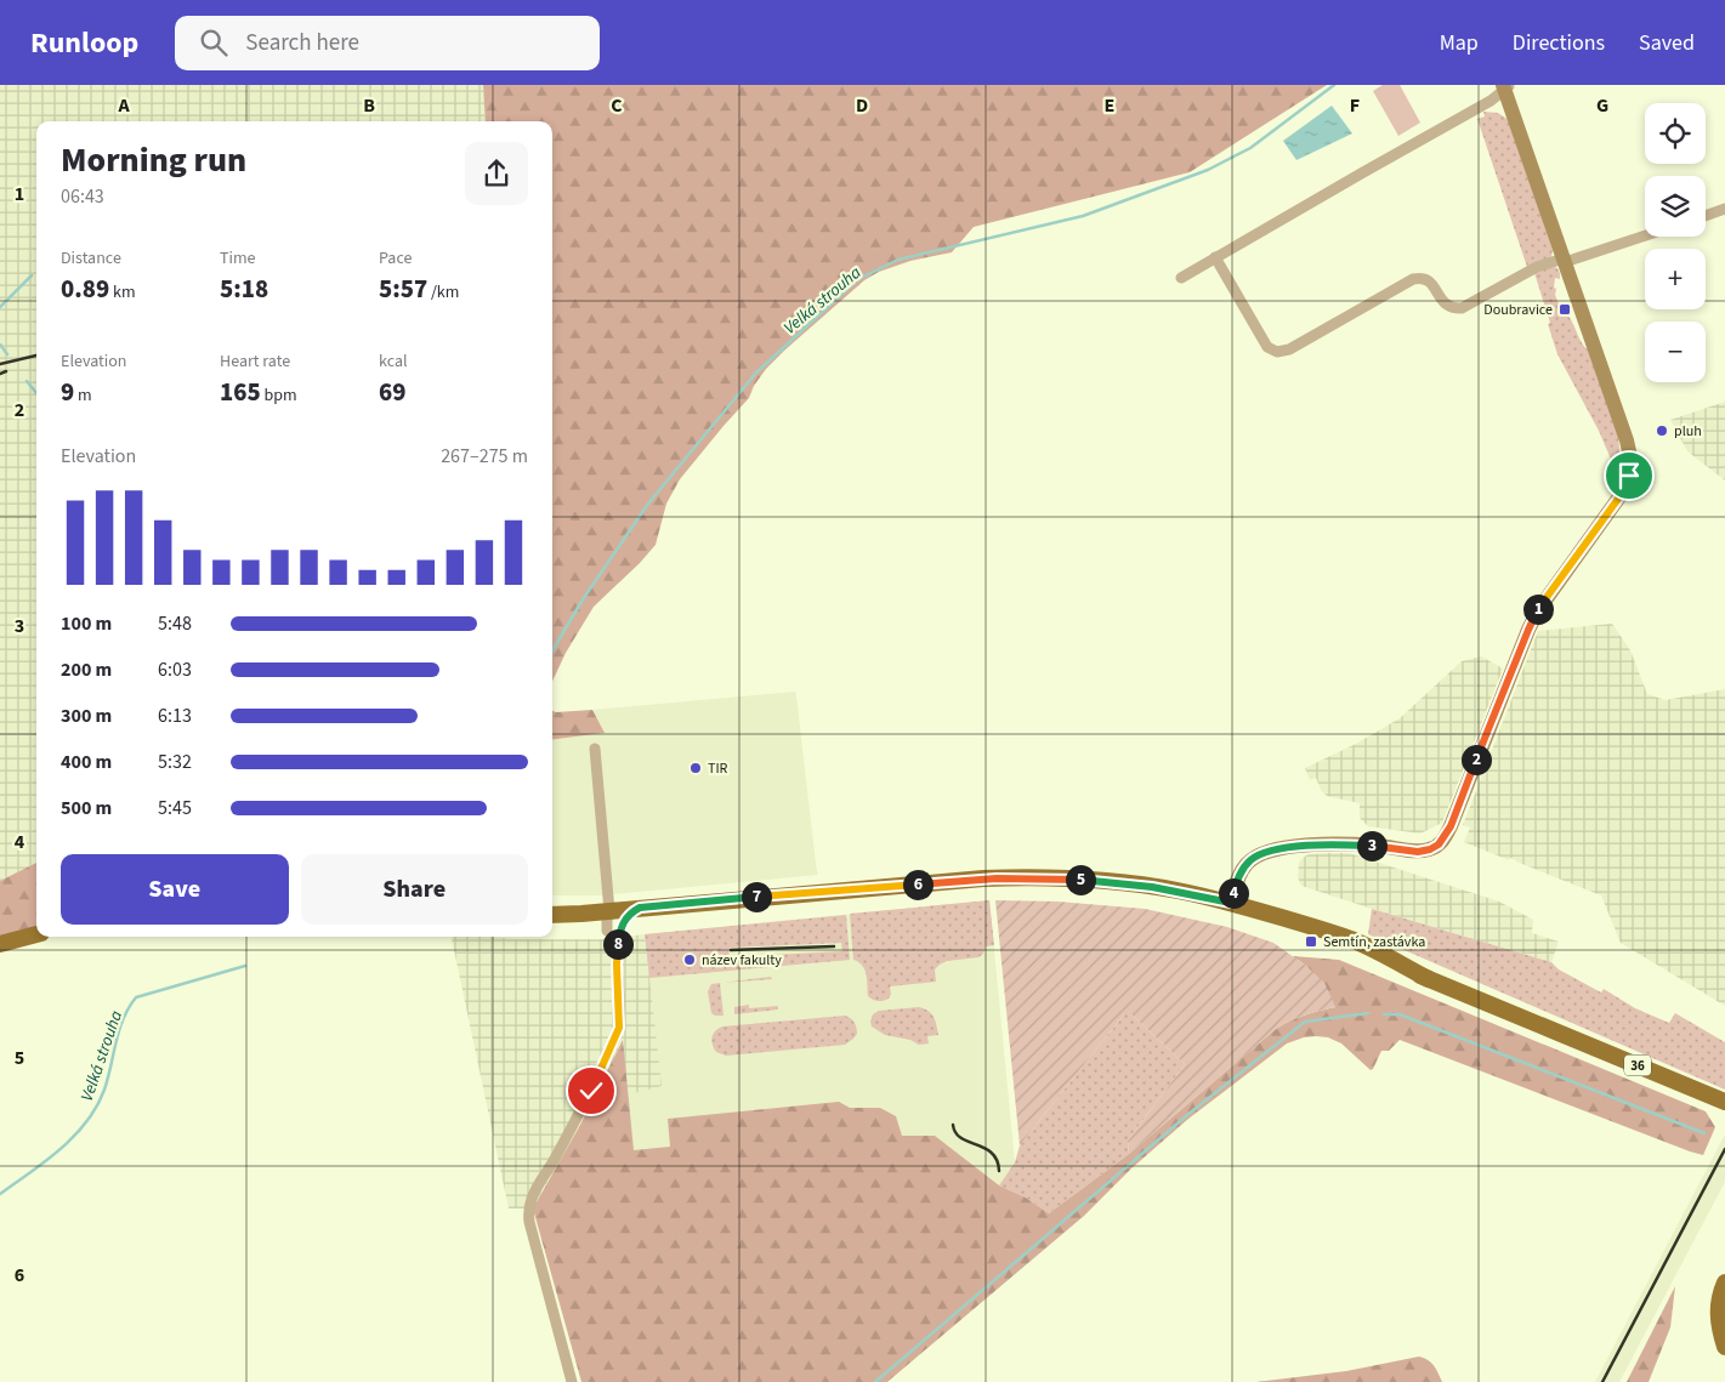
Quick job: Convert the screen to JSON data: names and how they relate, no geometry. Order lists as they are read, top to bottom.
{
  "streets": {
    "main road": ["36"]
  },
  "water": ["Velká strouha"],
  "places": {
    "transit": ["Doubravice", "Semtín, zastávka"],
    "other": ["pluh", "TIR", "název fakulty"]
  },
  "page": {
    "header": "Runloop",
    "search": "Search here",
    "nav": ["Map", "Directions", "Saved"],
    "map_buttons": ["+", "−"],
    "heading": ["Morning run", "06:43"],
    "stats": [
      ["Distance", "0.89 km"],
      ["Time", "5:18"],
      ["Pace", "5:57 /km"],
      ["Elevation", "9 m"],
      ["Heart rate", "165 bpm"],
      ["kcal", "69"]
    ],
    "chart": ["Elevation", "267–275 m"],
    "pins": [
      "1",
      "2",
      "3",
      "5",
      "6",
      "4",
      "7",
      "8"
    ],
    "list": [
      {
        "name": "100 m",
        "note": "5:48"
      },
      {
        "name": "200 m",
        "note": "6:03"
      },
      {
        "name": "300 m",
        "note": "6:13"
      },
      {
        "name": "400 m",
        "note": "5:32"
      },
      {
        "name": "500 m",
        "note": "5:45"
      }
    ],
    "buttons": ["Save", "Share"]
  },
  "grid": {
    "columns": [
      "A",
      "B",
      "C",
      "D",
      "E",
      "F",
      "G"
    ],
    "rows": [
      "1",
      "2",
      "3",
      "4",
      "5",
      "6"
    ]
  }
}
